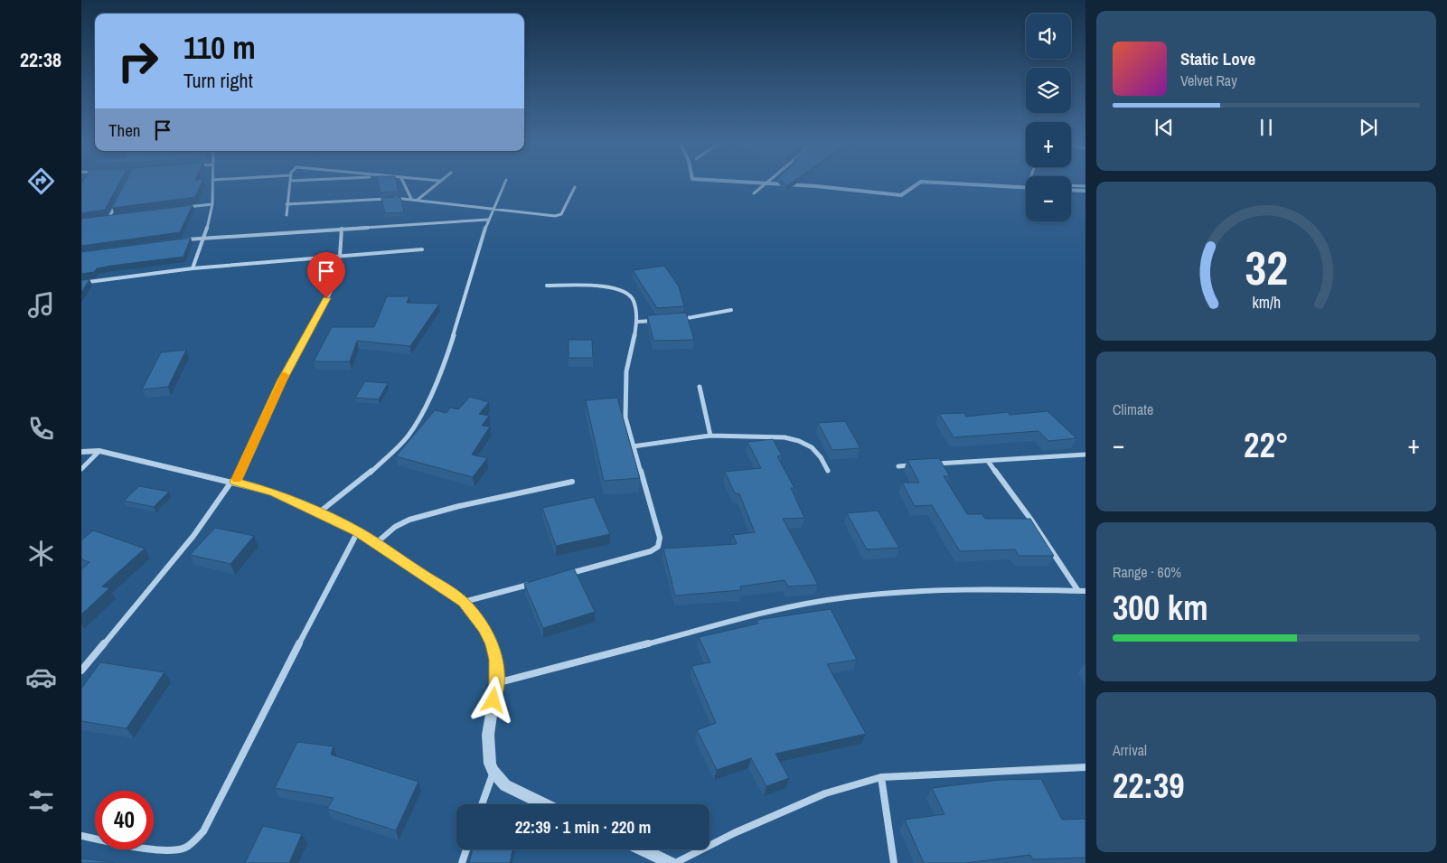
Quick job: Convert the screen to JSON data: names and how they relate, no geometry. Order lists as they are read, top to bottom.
{
  "page": {
    "tabs": "22:38",
    "map_buttons": ["+", "−"],
    "turn": ["110 m", "Turn right"],
    "song": ["Static Love", "Velvet Ray"],
    "then": "Then",
    "tile": [
      "Climate",
      ["Range · 60%", "300 km"],
      ["Arrival", "22:39"]
    ],
    "heat": ["−", "22°", "+"],
    "limit": "40",
    "trip": "22:39 · 1 min · 220 m",
    "gauge": ["32", "km/h"]
  }
}
